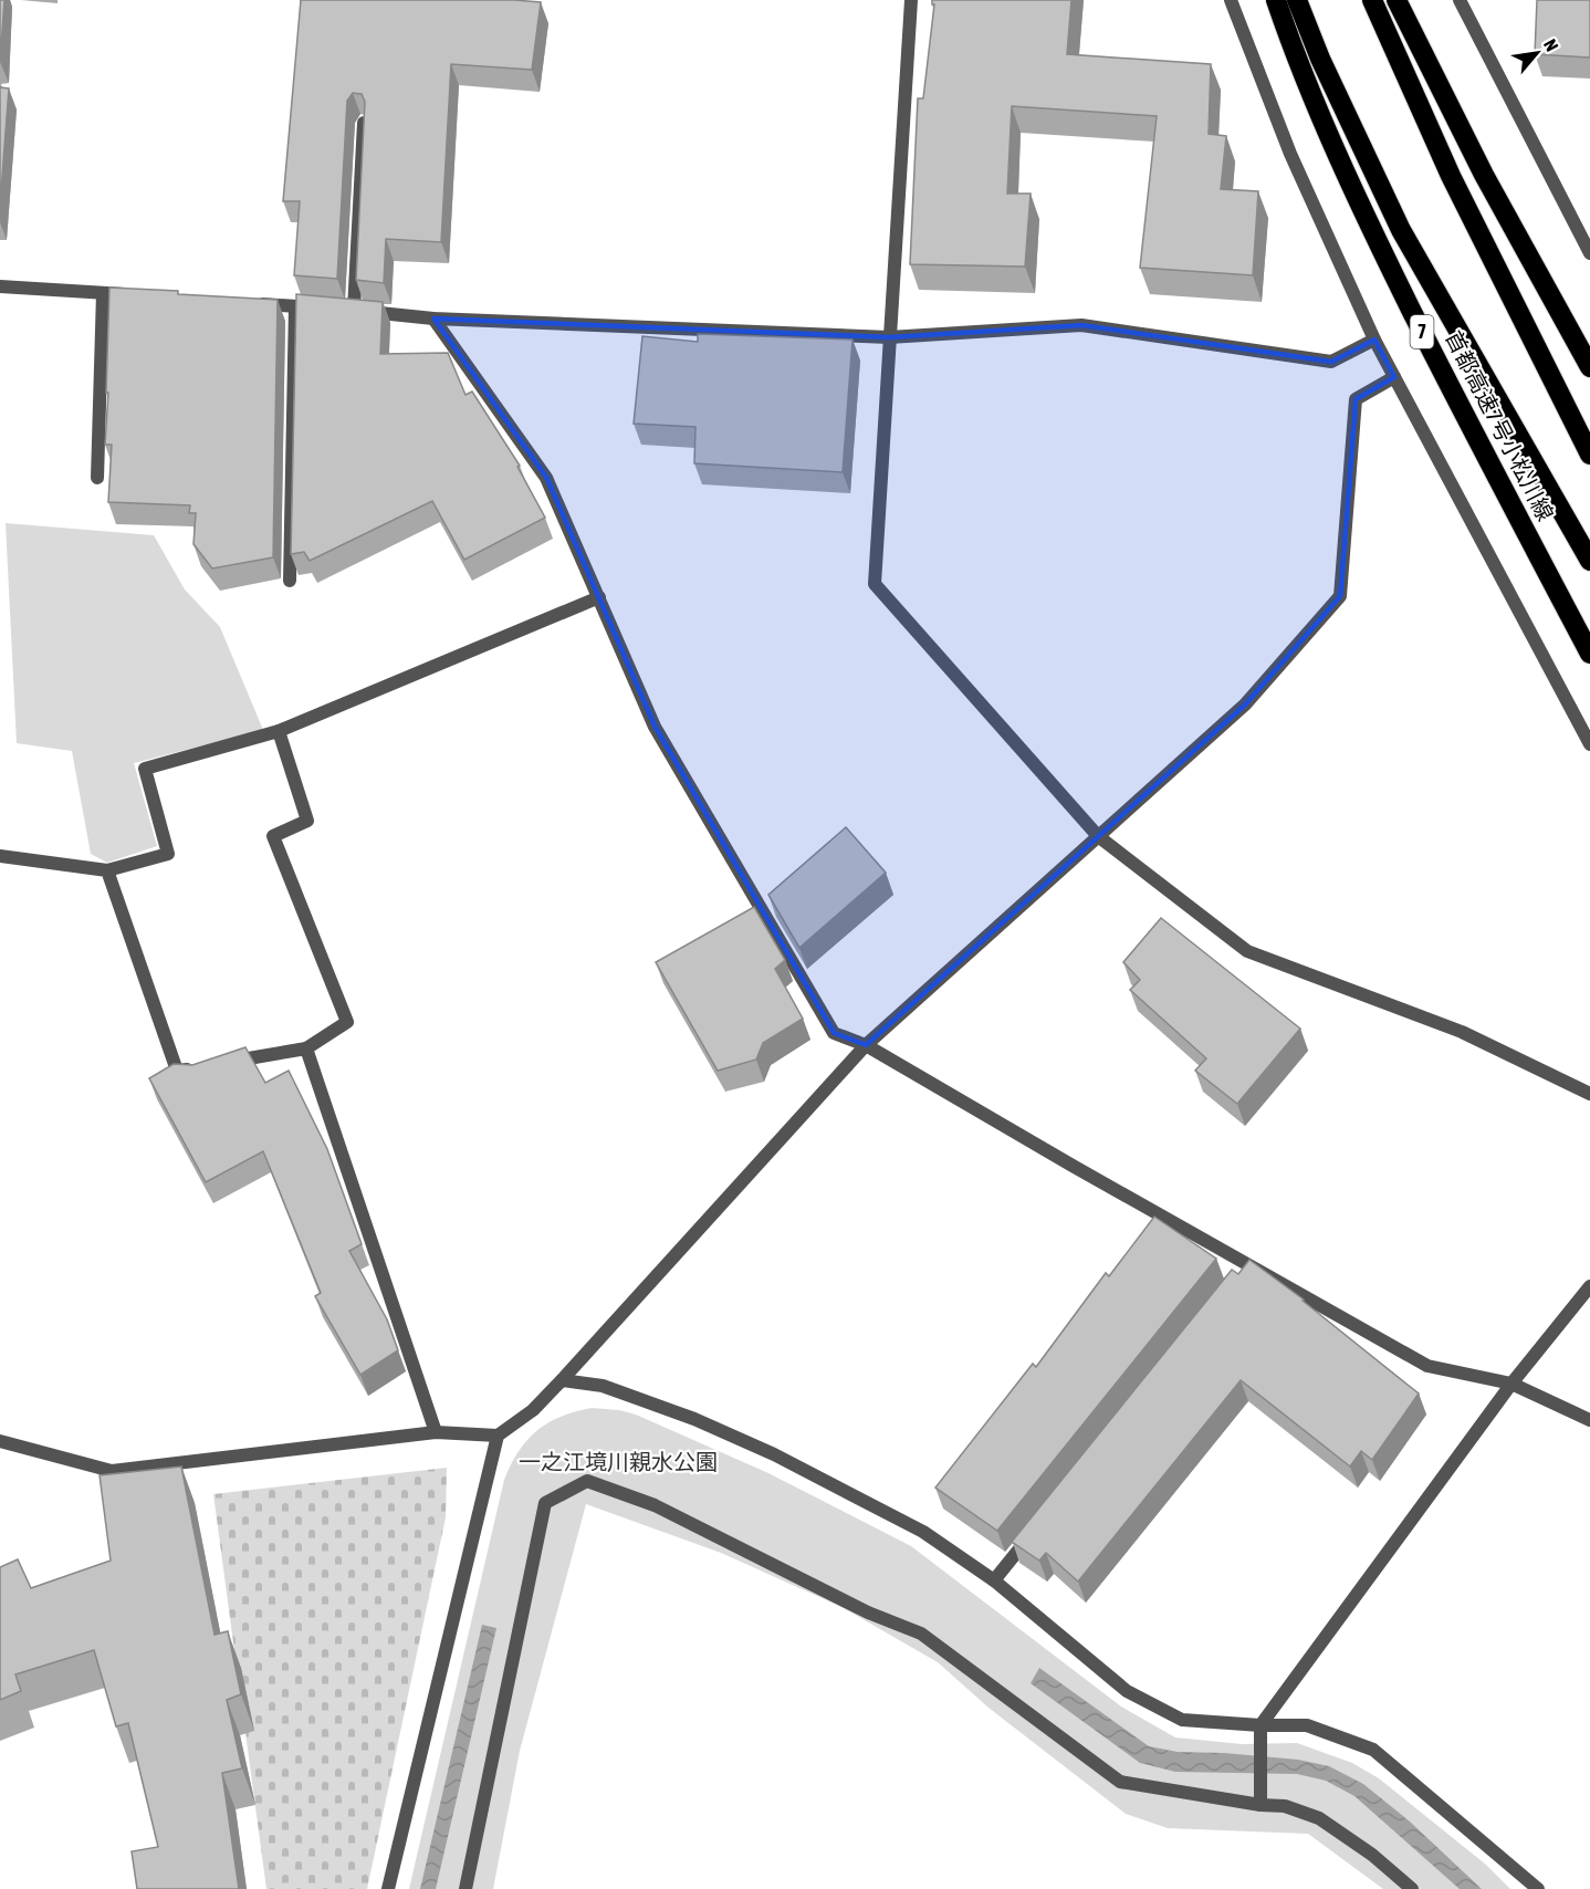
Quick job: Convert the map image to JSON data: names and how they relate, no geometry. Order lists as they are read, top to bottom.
{
  "streets": {
    "highway": ["7", "首都高速7号小松川線"]
  },
  "parks": ["一之江境川親水公園"],
  "north": "top right"
}
